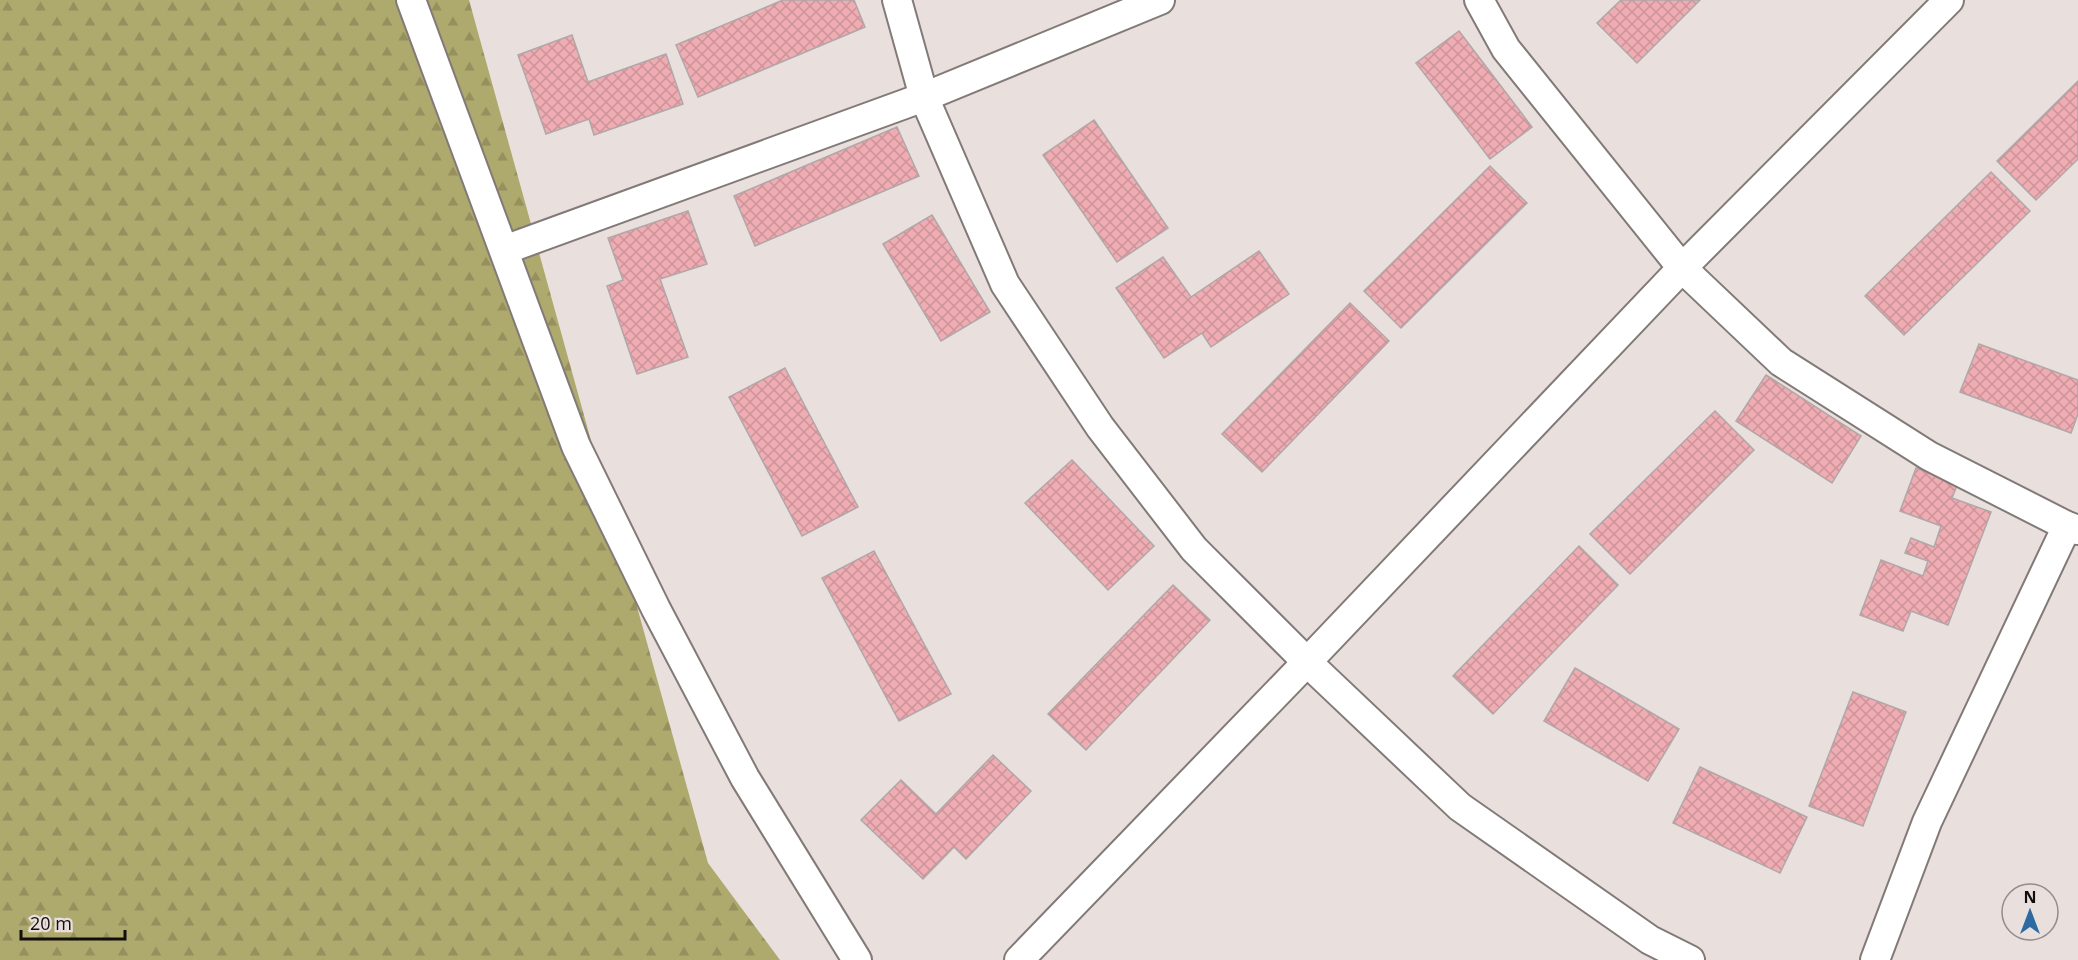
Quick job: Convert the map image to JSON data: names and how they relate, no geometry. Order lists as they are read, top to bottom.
{
  "scale_bar": "20 m",
  "north": "top"
}
